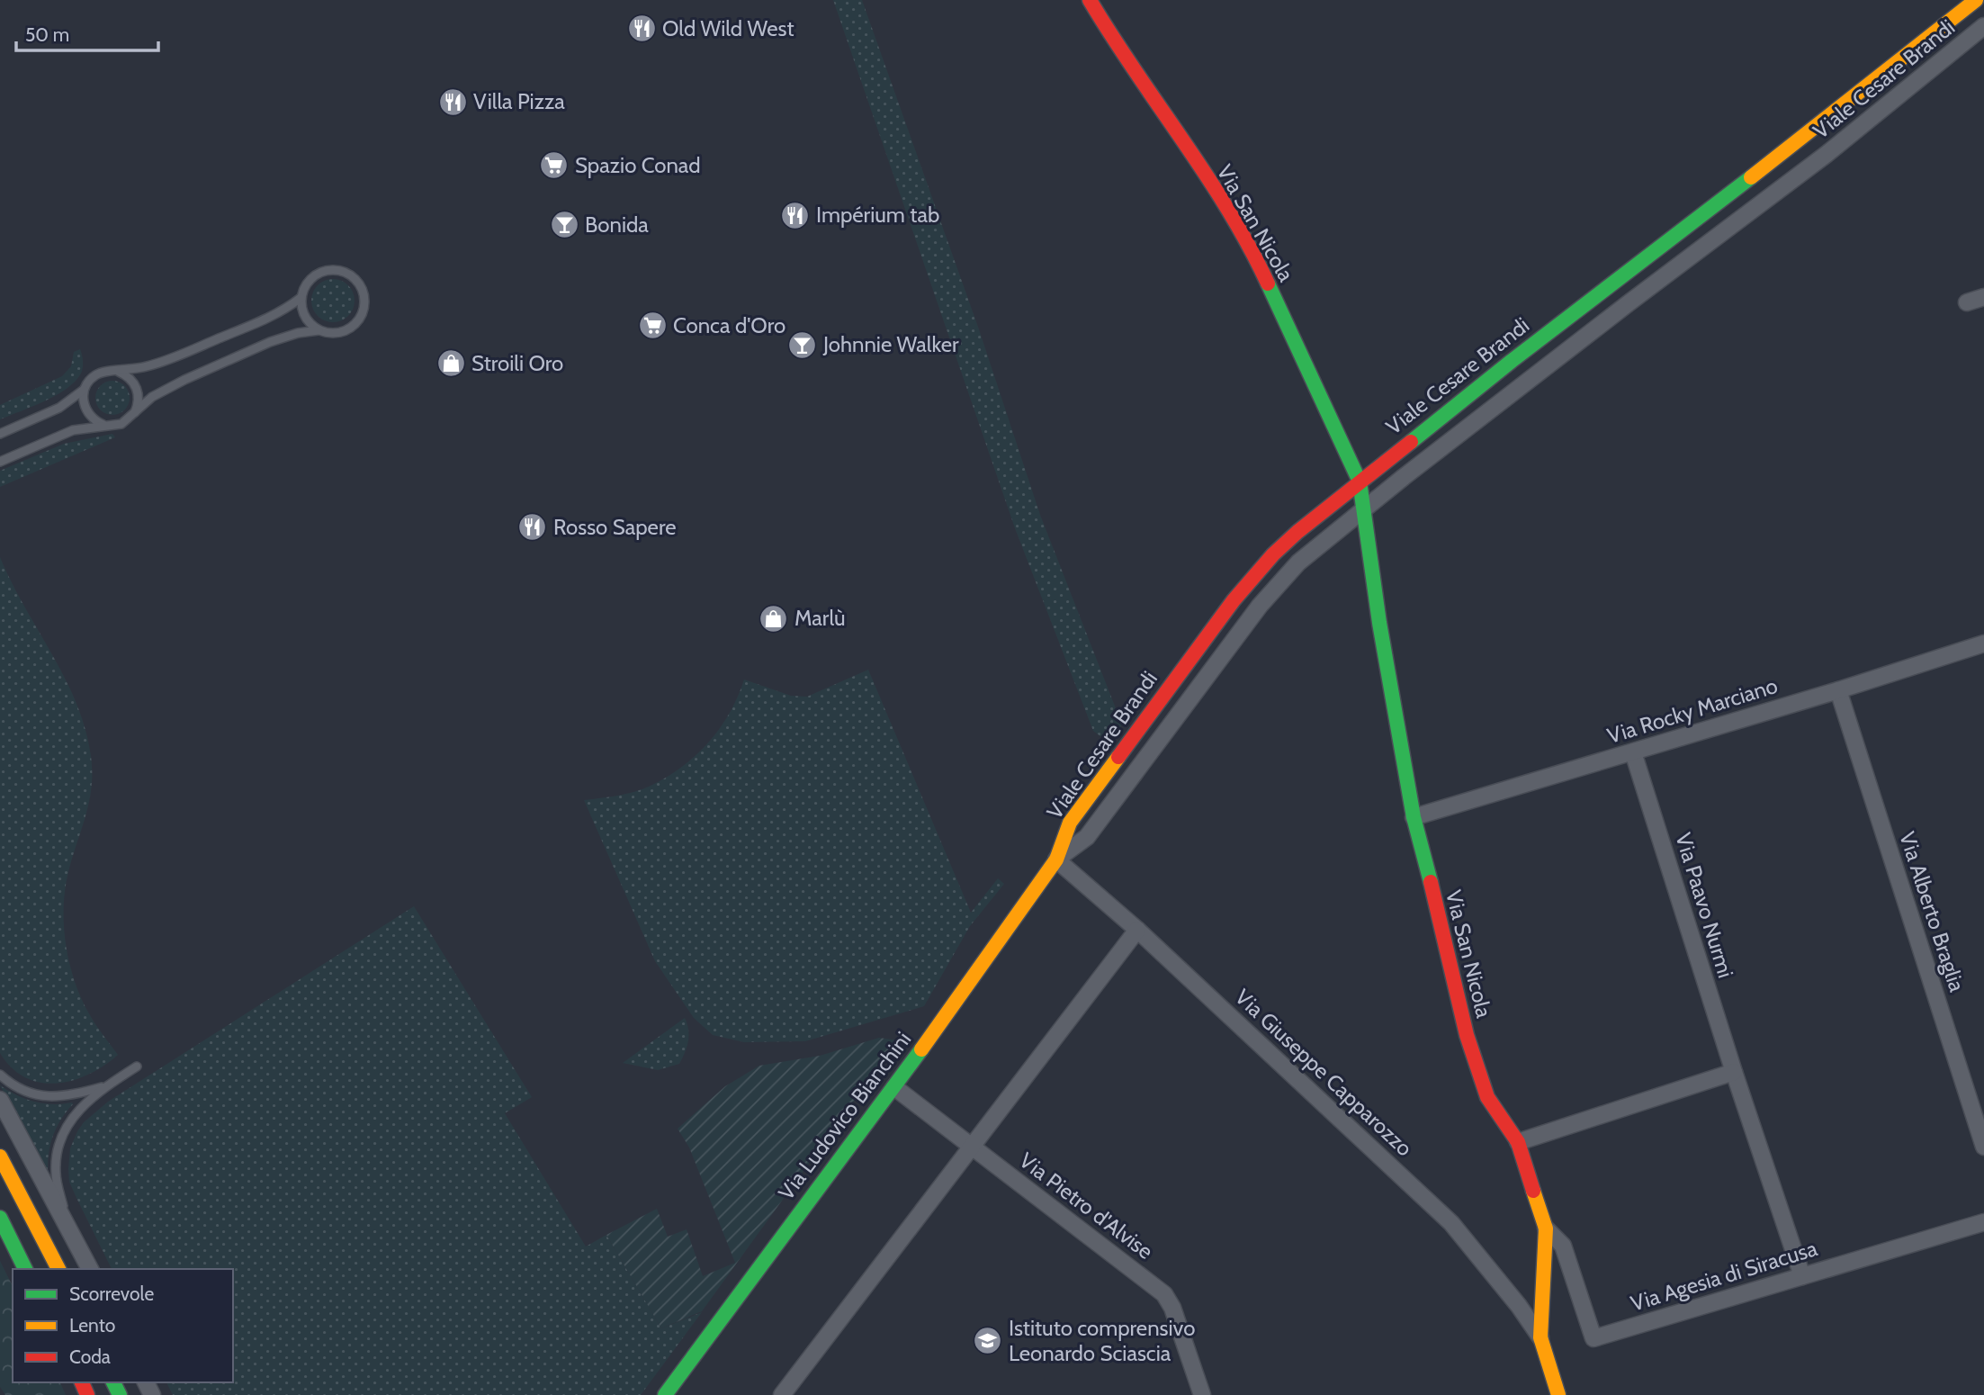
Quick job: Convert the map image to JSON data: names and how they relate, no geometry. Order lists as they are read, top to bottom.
{
  "streets": {
    "street": [
      "Viale Cesare Brandi",
      "Via San Nicola",
      "Via Rocky Marciano",
      "Via Paavo Nurmi",
      "Via Alberto Braglia",
      "Via Giuseppe Capparozzo",
      "Via Ludovico Bianchini",
      "Via Pietro d'Alvise",
      "Via Agesia di Siracusa"
    ]
  },
  "crossings": [
    ["Viale Cesare Brandi", "Via San Nicola"],
    ["Viale Cesare Brandi", "Via Giuseppe Capparozzo"],
    ["Viale Cesare Brandi", "Via Ludovico Bianchini"],
    ["Via San Nicola", "Via Rocky Marciano"],
    ["Via San Nicola", "Via Giuseppe Capparozzo"],
    ["Via San Nicola", "Via Agesia di Siracusa"],
    ["Via Rocky Marciano", "Via Paavo Nurmi"],
    ["Via Rocky Marciano", "Via Alberto Braglia"],
    ["Via Paavo Nurmi", "Via Agesia di Siracusa"],
    ["Via Giuseppe Capparozzo", "Via Ludovico Bianchini"],
    ["Via Ludovico Bianchini", "Via Pietro d'Alvise"]
  ],
  "places": {
    "restaurant": [
      "Old Wild West",
      "Villa Pizza",
      "Impérium tab",
      "Rosso Sapere"
    ],
    "supermarket": ["Spazio Conad", "Conca d'Oro"],
    "bar": ["Bonida", "Johnnie Walker"],
    "shop": ["Stroili Oro", "Marlù"],
    "school or university": ["Istituto comprensivo Leonardo Sciascia"]
  },
  "legend": ["Scorrevole", "Lento", "Coda"],
  "scale_bar": "50 m"
}
